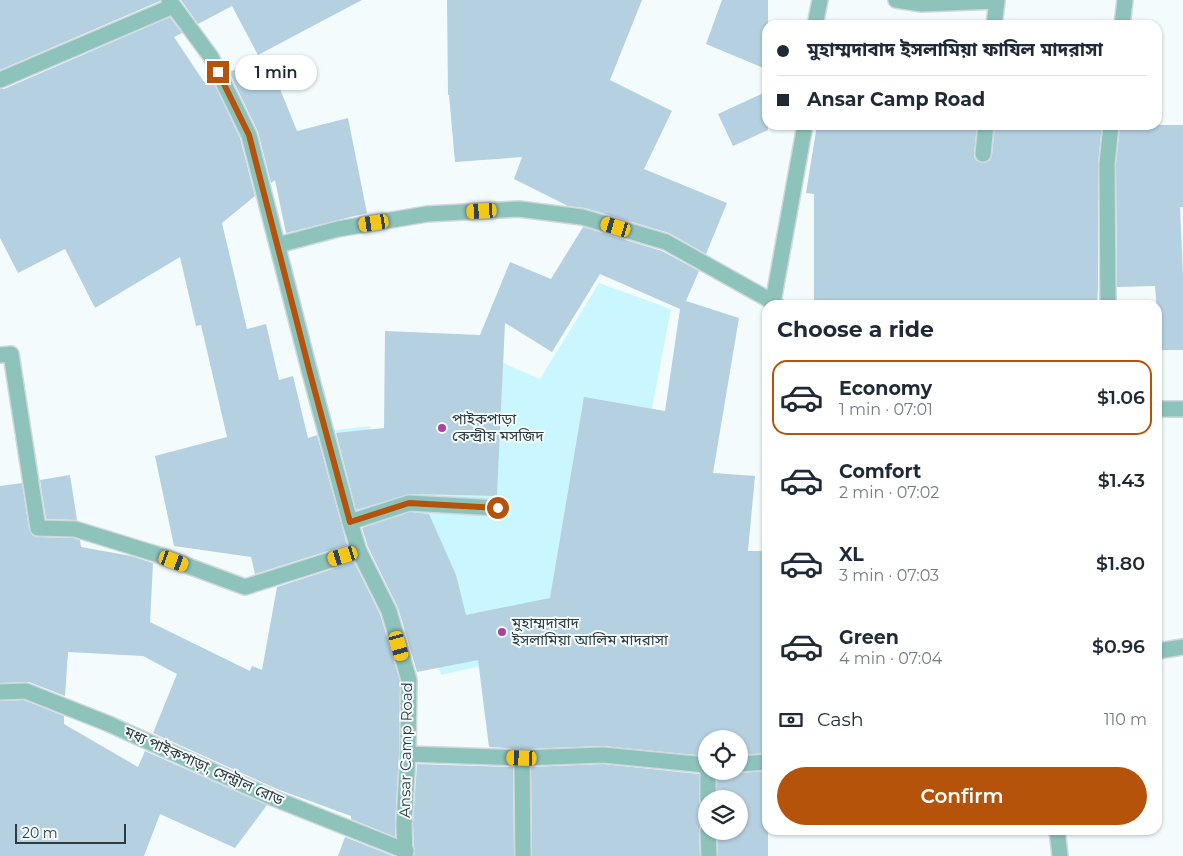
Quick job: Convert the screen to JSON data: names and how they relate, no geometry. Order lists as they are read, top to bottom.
{
  "streets": {
    "street": ["Ansar Camp Road", "মধ্য পাইকপাড়া, সেন্ট্রাল রোড"]
  },
  "crossings": [
    ["Ansar Camp Road", "মধ্য পাইকপাড়া, সেন্ট্রাল রোড"]
  ],
  "places": ["পাইকপাড়া কেন্দ্রীয় মসজিদ", "মুহাম্মদাবাদ ইসলামিয়া আলিম মাদরাসা"],
  "scale_bar": "20 m",
  "page": {
    "banner": ["মুহাম্মদাবাদ ইসলামিয়া ফাযিল মাদরাসা", "Ansar Camp Road"],
    "bubble": "1 min",
    "heading": "Choose a ride",
    "list": [
      {
        "name": "Economy",
        "note": "1 min · 07:01",
        "value": "$1.06"
      },
      {
        "name": "Comfort",
        "note": "2 min · 07:02",
        "value": "$1.43"
      },
      {
        "name": "XL",
        "note": "3 min · 07:03",
        "value": "$1.80"
      },
      {
        "name": "Green",
        "note": "4 min · 07:04",
        "value": "$0.96"
      }
    ],
    "pay": ["Cash", "110 m"],
    "buttons": "Confirm",
    "scale": "20 m"
  }
}
